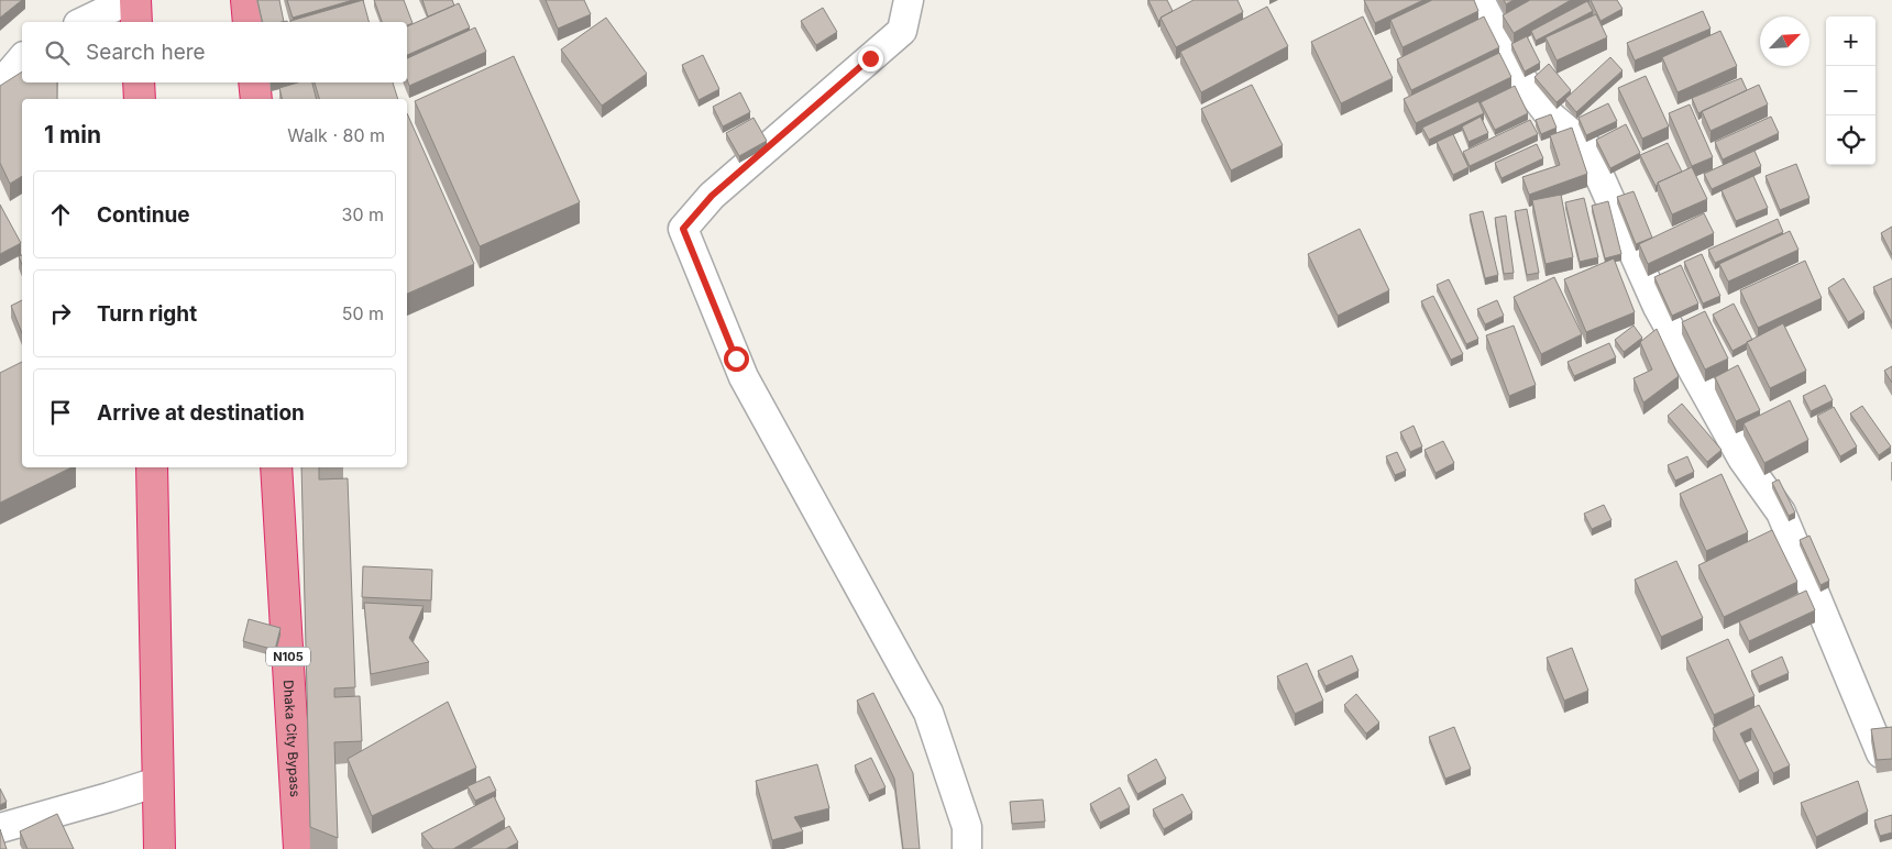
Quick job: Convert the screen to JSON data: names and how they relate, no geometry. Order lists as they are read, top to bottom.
{
  "streets": {
    "highway": ["N105", "Dhaka City Bypass"]
  },
  "north": "top right",
  "page": {
    "map_buttons": ["+", "−"],
    "search": "Search here",
    "heading": ["1 min", "Walk · 80 m"],
    "list": [
      ["Continue", "30 m"],
      ["Turn right", "50 m"],
      "Arrive at destination"
    ]
  }
}
